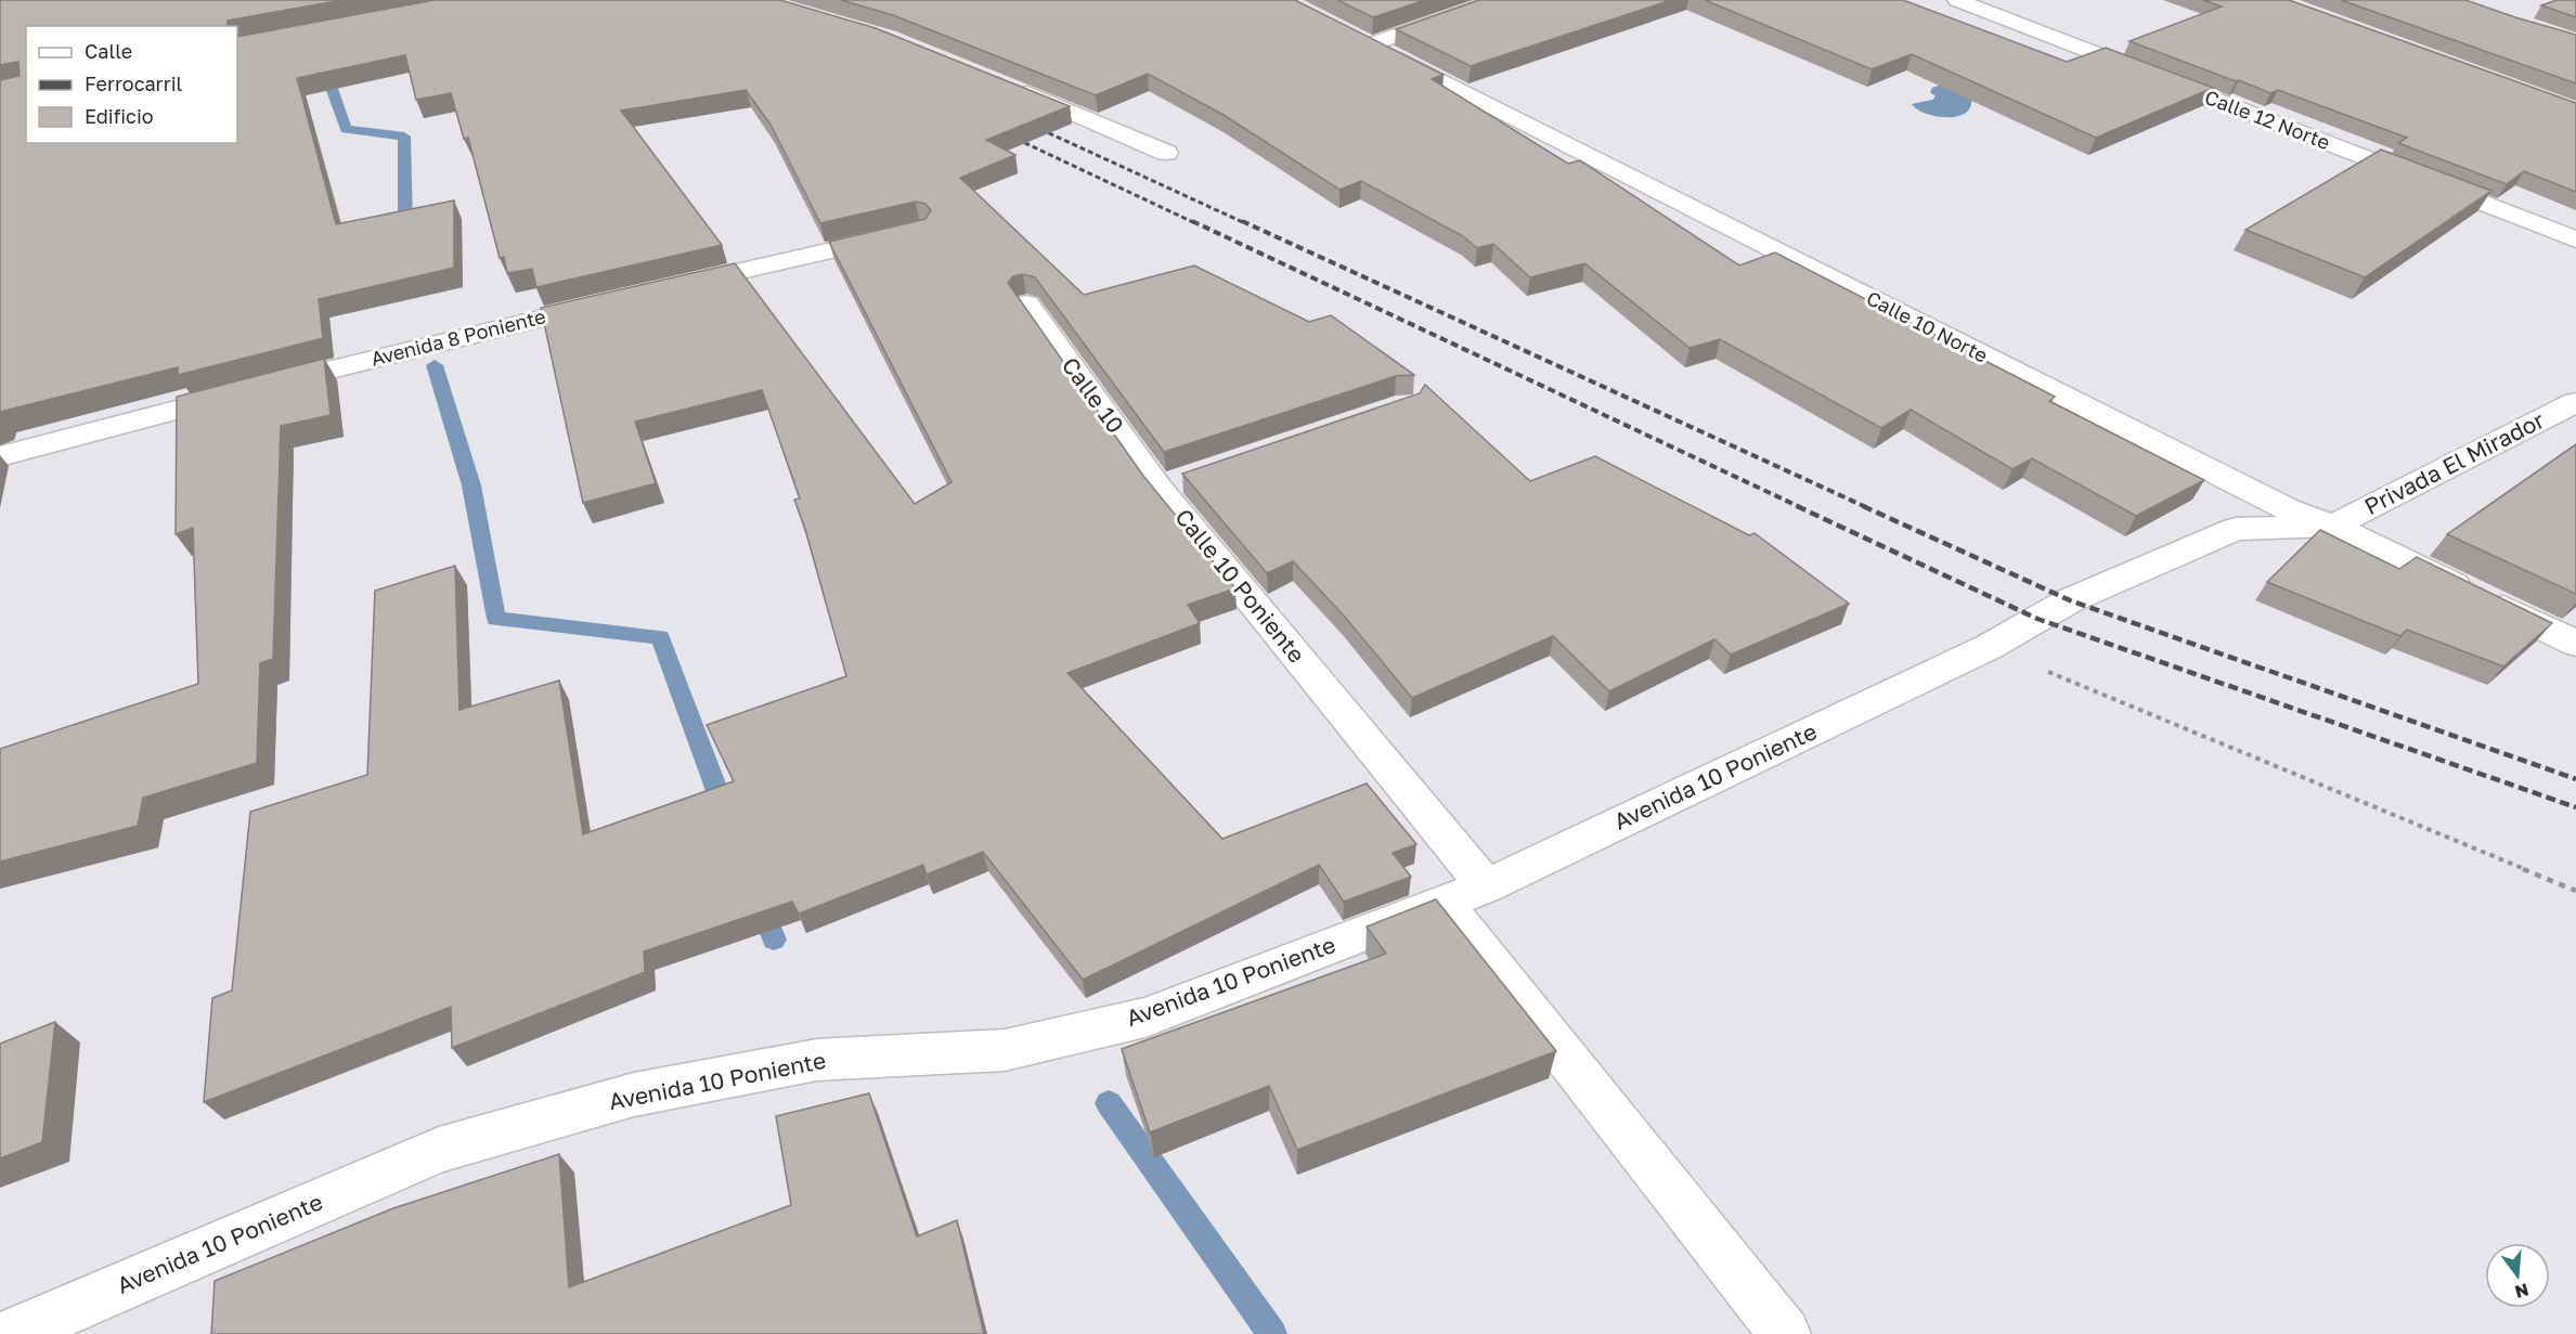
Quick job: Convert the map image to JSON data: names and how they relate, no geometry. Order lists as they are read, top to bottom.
{
  "streets": {
    "street": [
      "Calle 12 Norte",
      "Calle 10 Norte",
      "Avenida 8 Poniente",
      "Calle 10",
      "Privada El Mirador",
      "Calle 10 Poniente",
      "Avenida 10 Poniente"
    ]
  },
  "crossings": [
    ["Calle 10 Norte", "Privada El Mirador"],
    ["Calle 10 Norte", "Avenida 10 Poniente"],
    ["Calle 10", "Calle 10 Poniente"],
    ["Privada El Mirador", "Avenida 10 Poniente"],
    ["Calle 10 Poniente", "Avenida 10 Poniente"]
  ],
  "legend": ["Calle", "Ferrocarril", "Edificio"],
  "north": "bottom"
}
